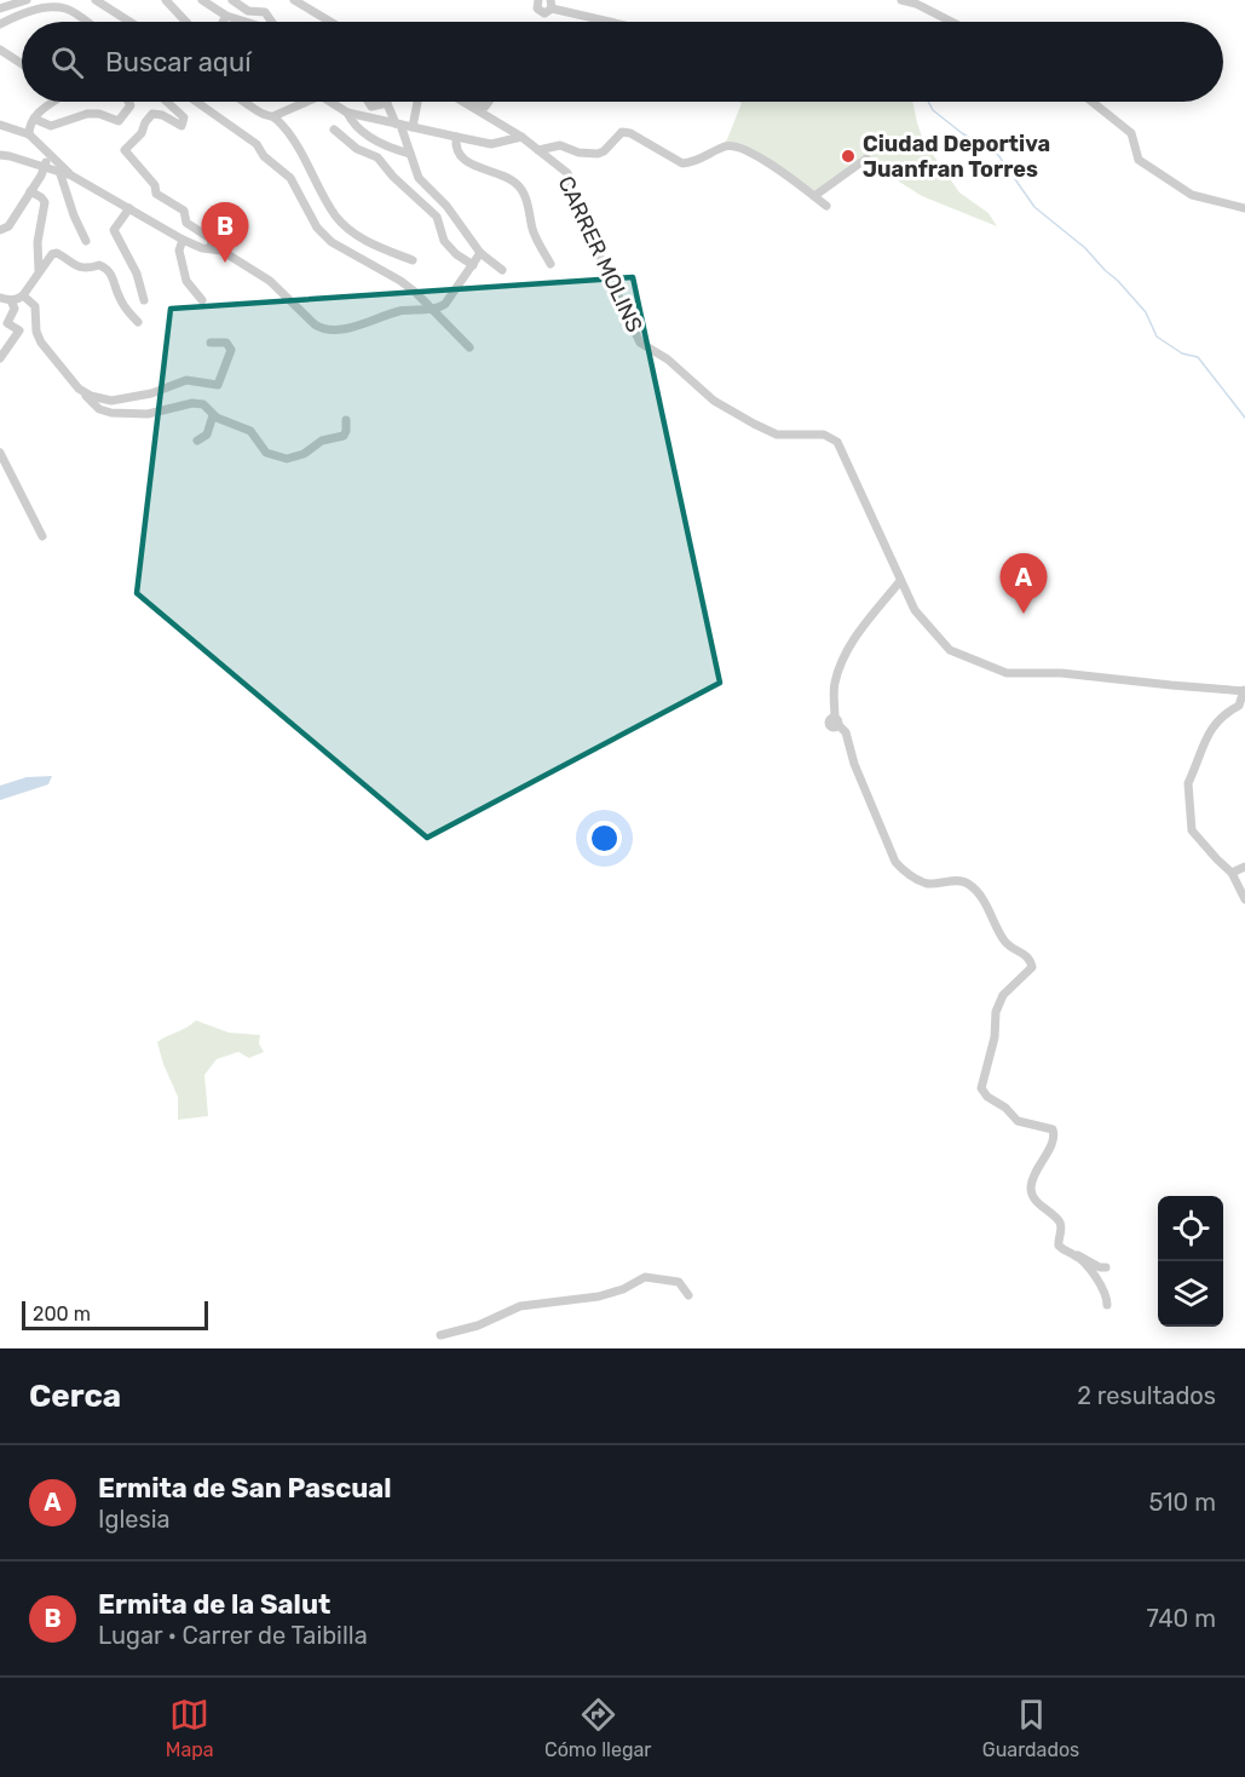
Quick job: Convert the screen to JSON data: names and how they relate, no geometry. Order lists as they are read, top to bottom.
{
  "streets": {
    "street": ["CARRER MOLINS"]
  },
  "places": ["Ciudad Deportiva Juanfran Torres"],
  "scale_bar": "200 m",
  "page": {
    "search": "Buscar aquí",
    "pins": ["B", "A"],
    "scale": "200 m",
    "heading": ["Cerca", "2 resultados"],
    "list": [
      {
        "mark": "A",
        "name": "Ermita de San Pascual",
        "note": "Iglesia",
        "value": "510 m"
      },
      {
        "mark": "B",
        "name": "Ermita de la Salut",
        "note": "Lugar · Carrer de Taibilla",
        "value": "740 m"
      }
    ],
    "nav": ["Mapa", "Cómo llegar", "Guardados"]
  }
}
